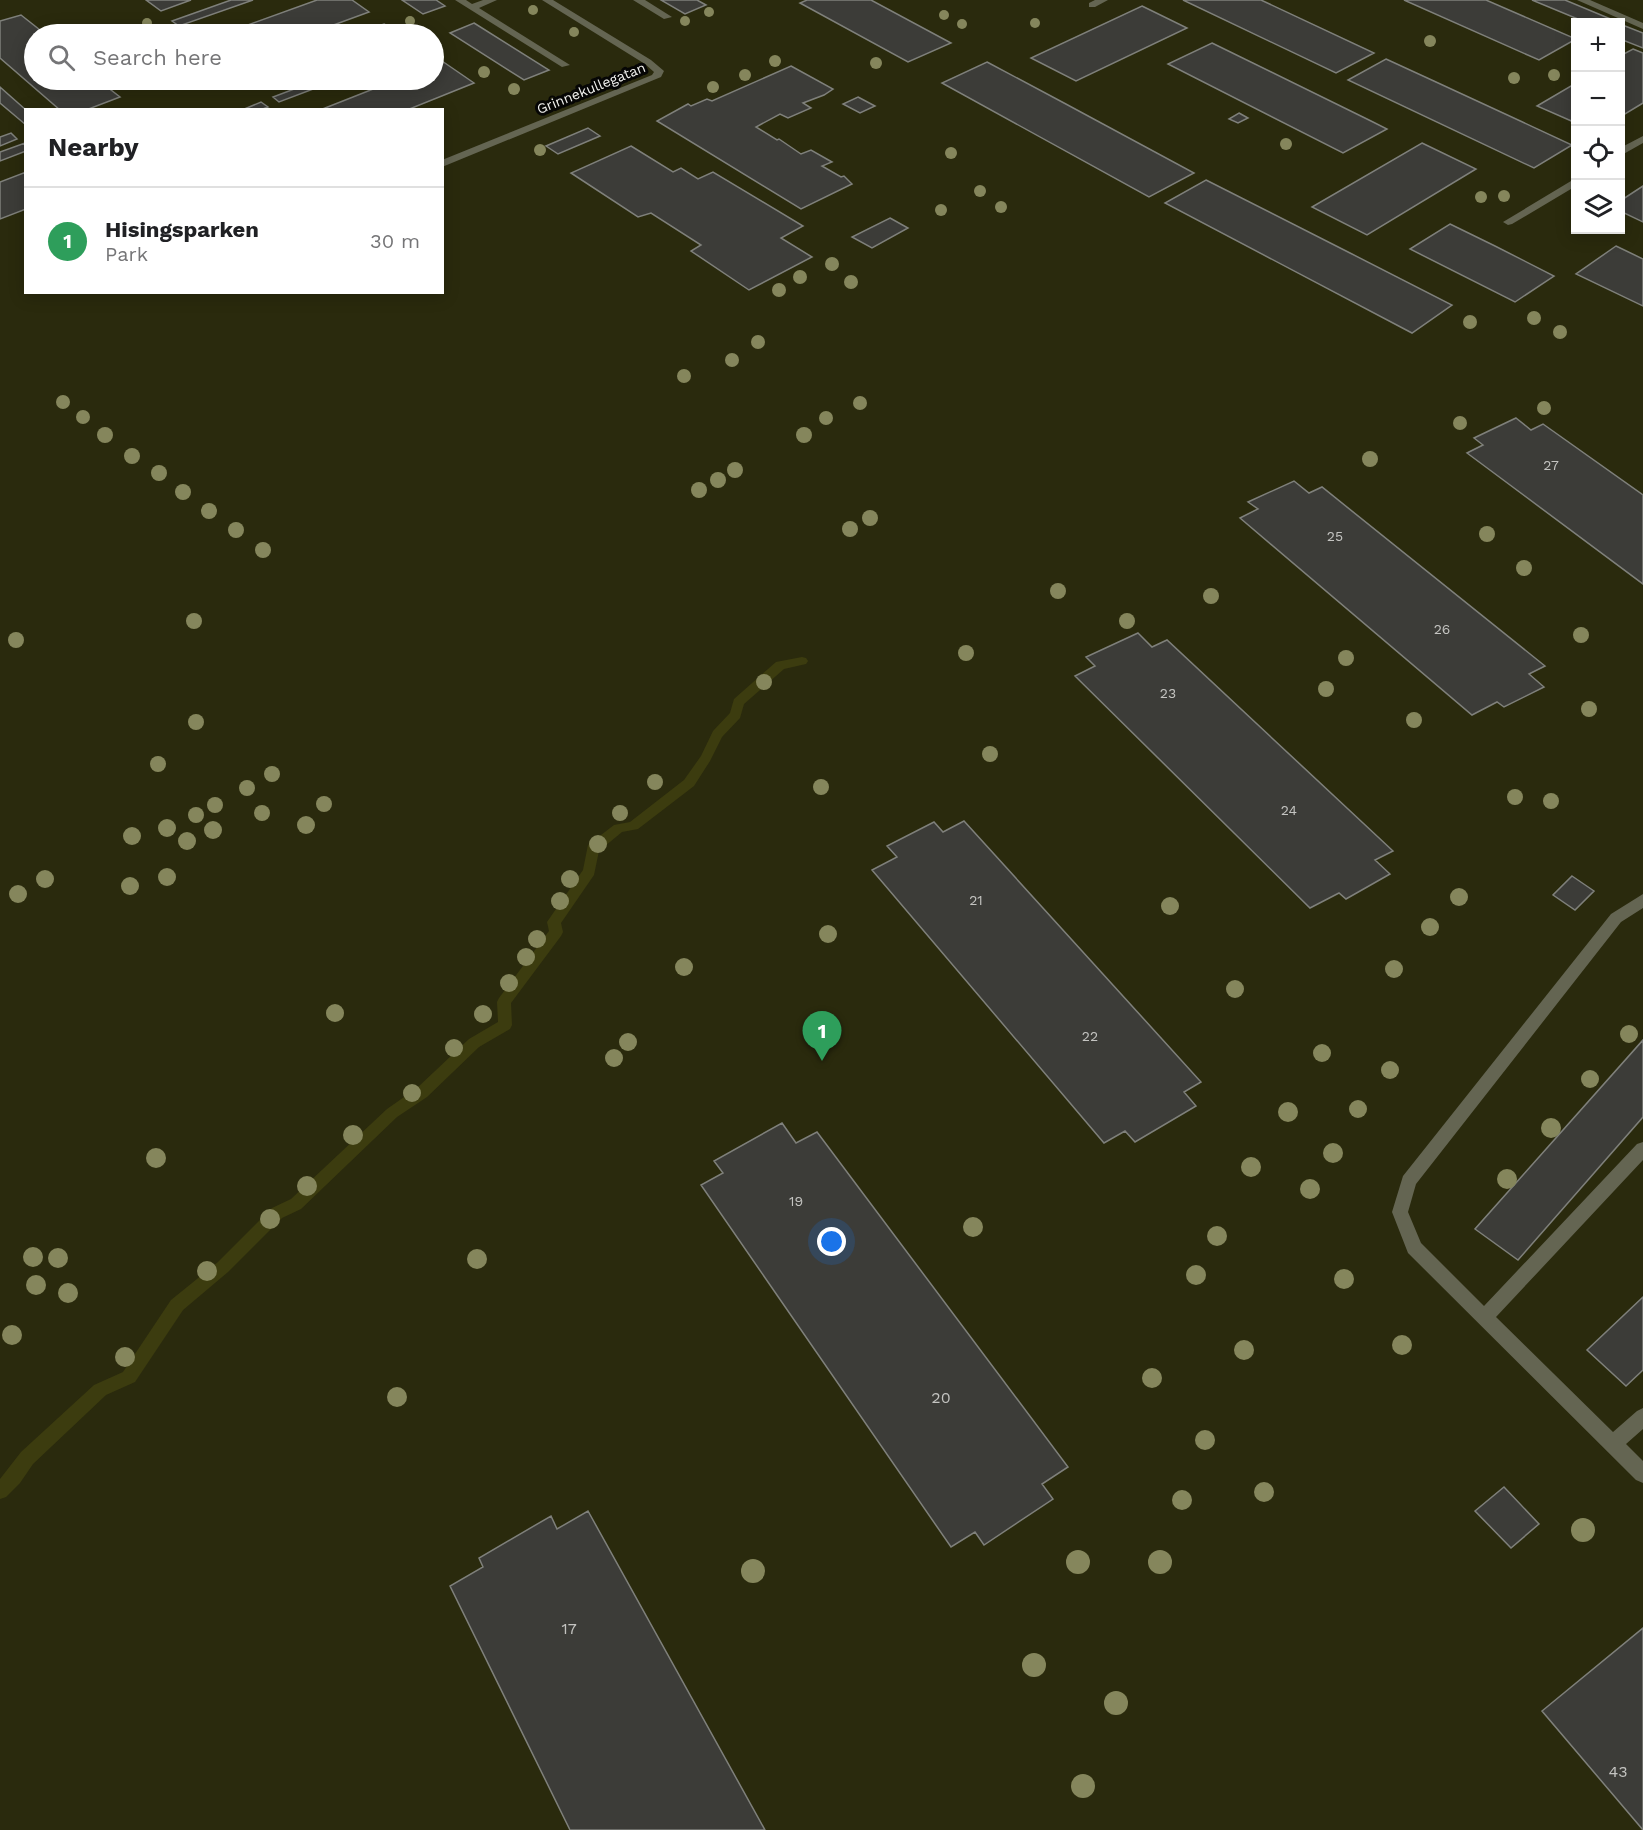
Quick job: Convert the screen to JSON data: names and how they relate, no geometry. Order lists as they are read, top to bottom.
{
  "streets": {
    "street": ["Grinnekullegatan"]
  },
  "house_numbers": [
    "27",
    "25",
    "26",
    "23",
    "24",
    "21",
    "22",
    "19",
    "20",
    "17",
    "43"
  ],
  "page": {
    "map_buttons": ["+", "−"],
    "search": "Search here",
    "heading": "Nearby",
    "list": [
      {
        "mark": "1",
        "name": "Hisingsparken",
        "note": "Park",
        "value": "30 m"
      }
    ],
    "pins": "1"
  }
}
